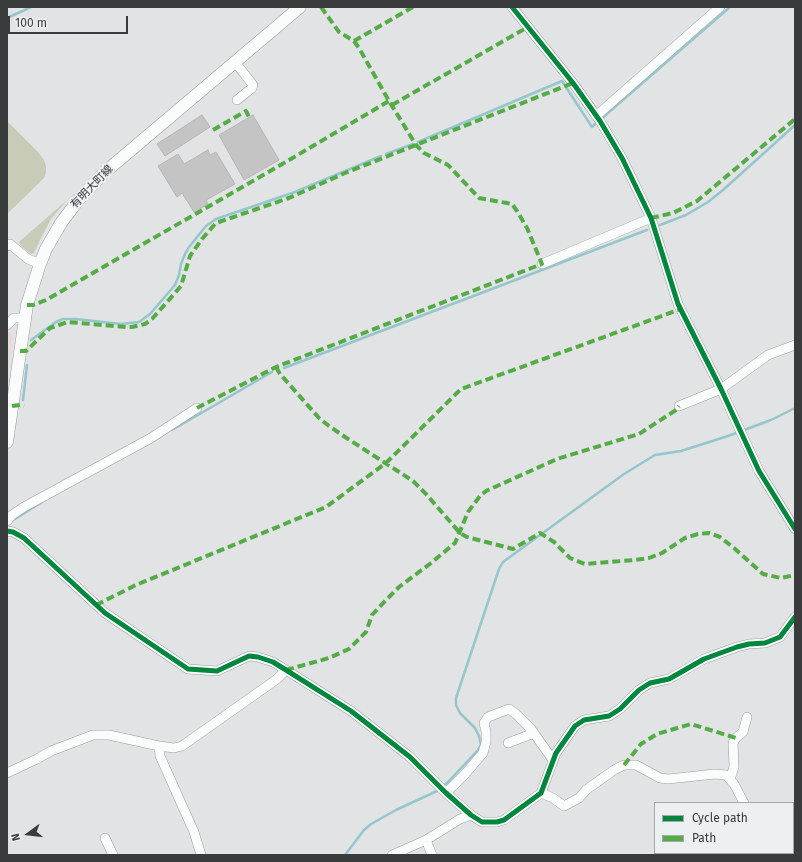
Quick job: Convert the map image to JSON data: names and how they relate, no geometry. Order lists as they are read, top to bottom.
{
  "streets": {
    "main road": ["有明大町線"]
  },
  "legend": ["Cycle path", "Path"],
  "scale_bar": "100 m",
  "north": "left"
}
